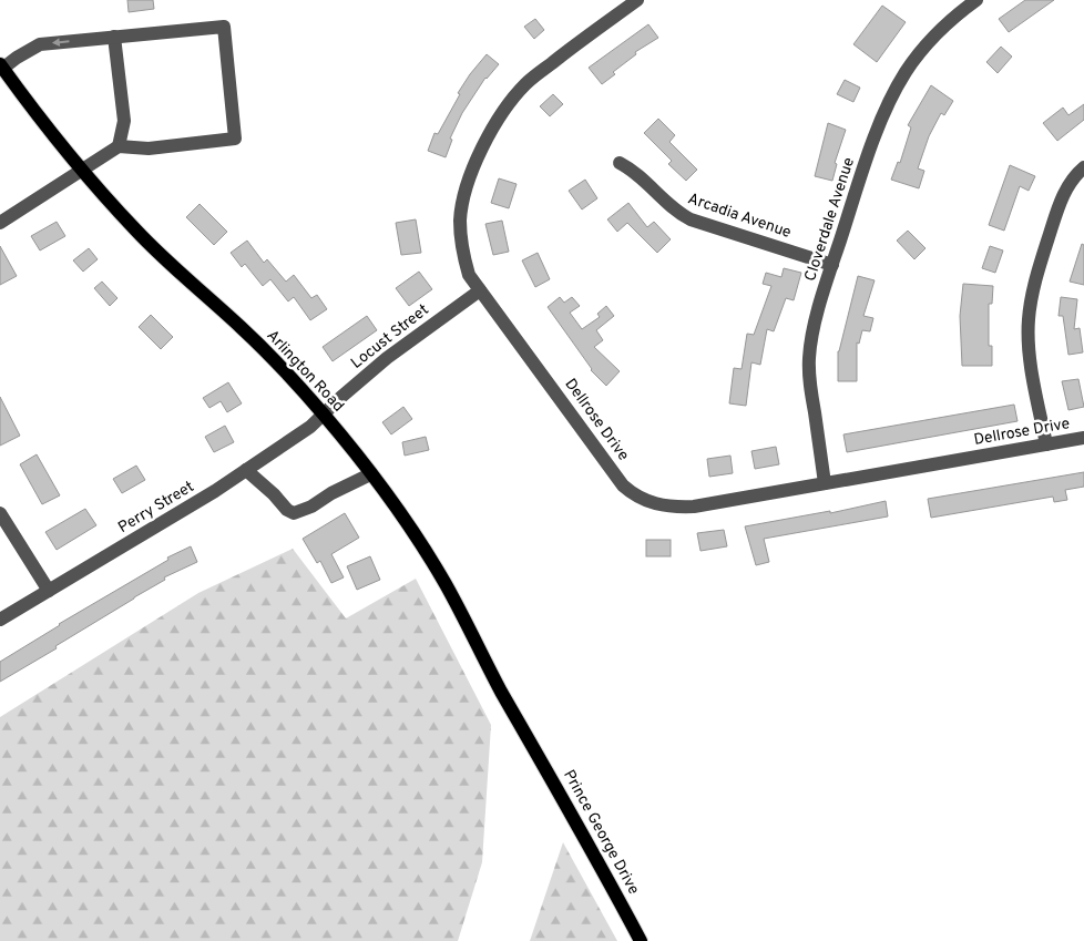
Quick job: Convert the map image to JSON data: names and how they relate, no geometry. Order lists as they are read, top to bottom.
{
  "streets": {
    "main road": ["Arlington Road", "Prince George Drive"],
    "street": [
      "Arcadia Avenue",
      "Cloverdale Avenue",
      "Locust Street",
      "Dellrose Drive",
      "Perry Street"
    ]
  },
  "crossings": [
    ["Arcadia Avenue", "Cloverdale Avenue"],
    ["Cloverdale Avenue", "Dellrose Drive"],
    ["Locust Street", "Arlington Road"],
    ["Locust Street", "Dellrose Drive"],
    ["Locust Street", "Perry Street"],
    ["Arlington Road", "Perry Street"],
    ["Arlington Road", "Prince George Drive"]
  ]
}
